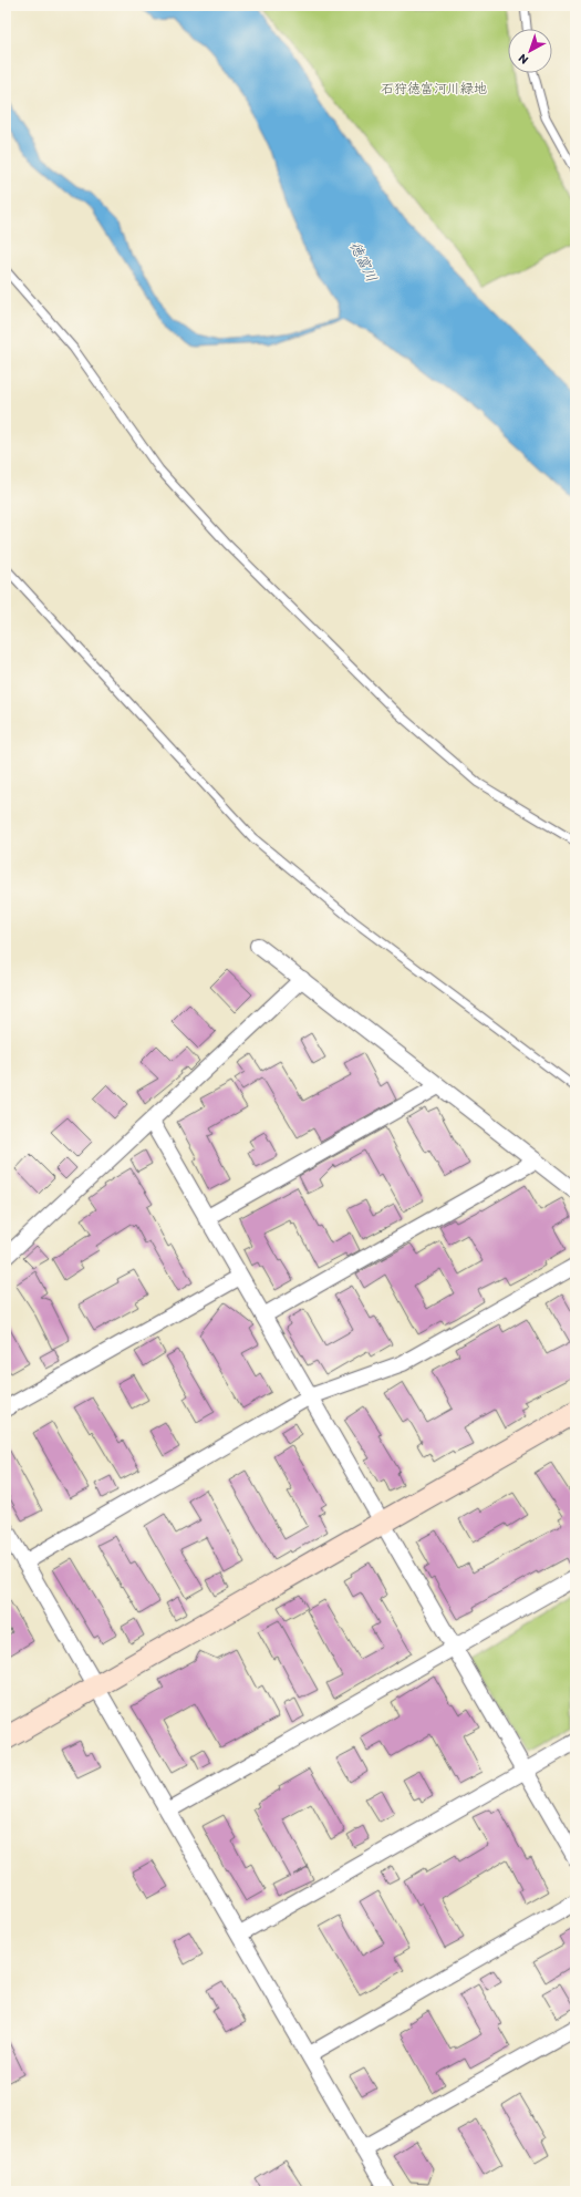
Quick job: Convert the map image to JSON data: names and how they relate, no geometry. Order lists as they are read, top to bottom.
{
  "water": ["徳富川"],
  "parks": ["石狩徳富河川緑地"],
  "north": "bottom left"
}
